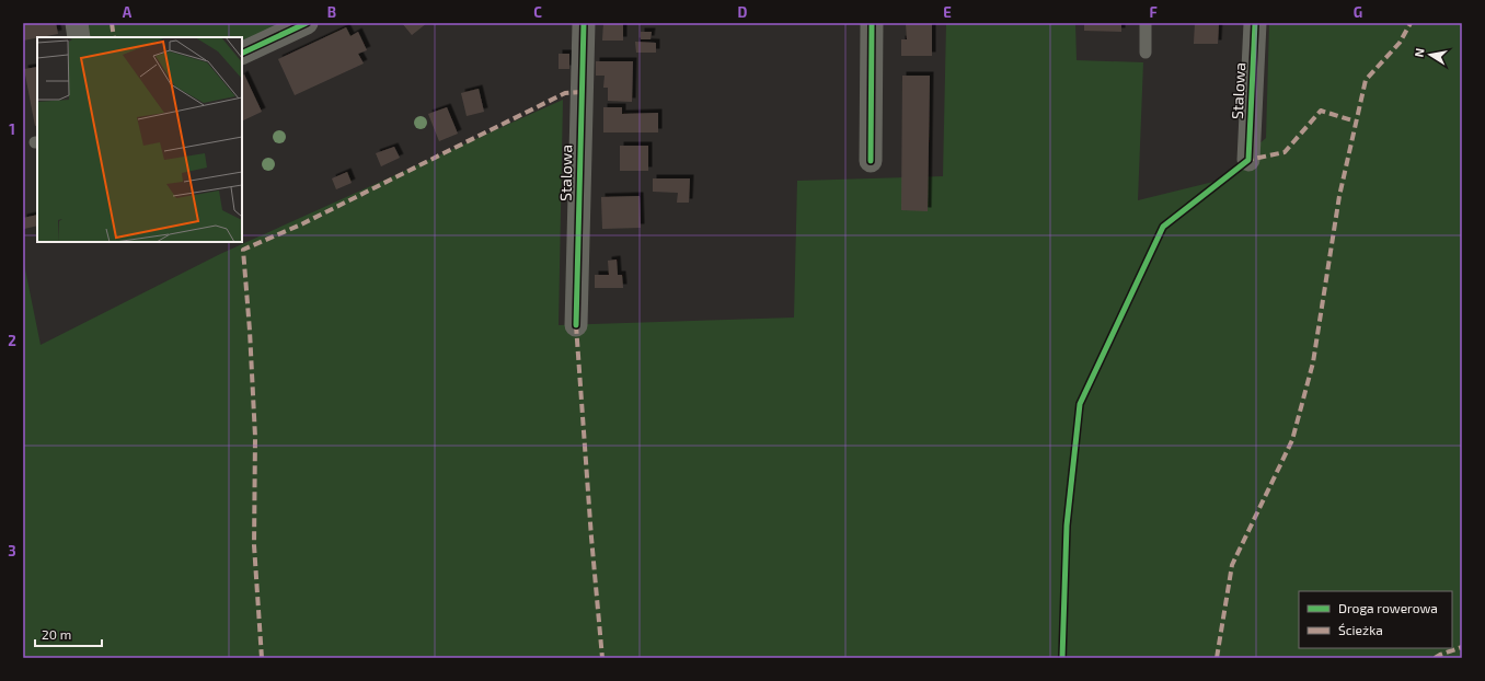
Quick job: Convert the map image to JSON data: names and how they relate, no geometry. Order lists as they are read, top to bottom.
{
  "streets": {
    "street": ["Stalowa"]
  },
  "legend": ["Droga rowerowa", "Ścieżka"],
  "scale_bar": "20 m",
  "north": "left",
  "grid": {
    "columns": [
      "A",
      "B",
      "C",
      "D",
      "E",
      "F",
      "G"
    ],
    "rows": ["1", "2", "3"]
  }
}
